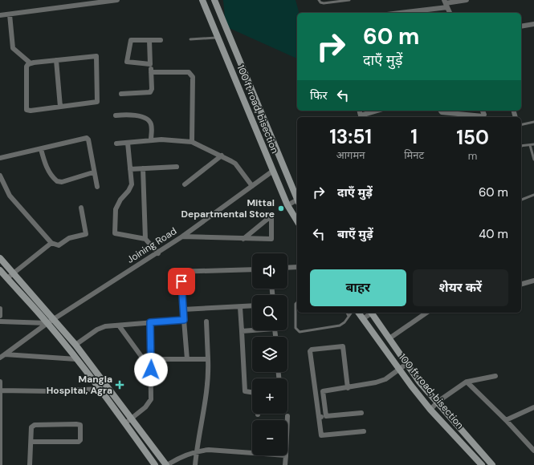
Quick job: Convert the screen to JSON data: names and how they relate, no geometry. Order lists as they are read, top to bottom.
{
  "streets": {
    "street": ["100 ft road, bisection", "Joining Road"]
  },
  "crossings": [
    ["100 ft road, bisection", "Joining Road"]
  ],
  "places": {
    "other": ["Mittal Departmental Store"],
    "health": ["Mangla Hospital, Agra"]
  },
  "page": {
    "turn": ["60 m", "दाएँ मुड़ें"],
    "then": "फिर",
    "eta": [
      "13:51",
      "आगमन",
      "1",
      "मिनट",
      "150",
      "m"
    ],
    "list": [
      {
        "name": "दाएँ मुड़ें",
        "value": "60 m"
      },
      {
        "name": "बाएँ मुड़ें",
        "value": "40 m"
      }
    ],
    "map_buttons": ["+", "−"],
    "buttons": ["बाहर", "शेयर करें"]
  }
}
